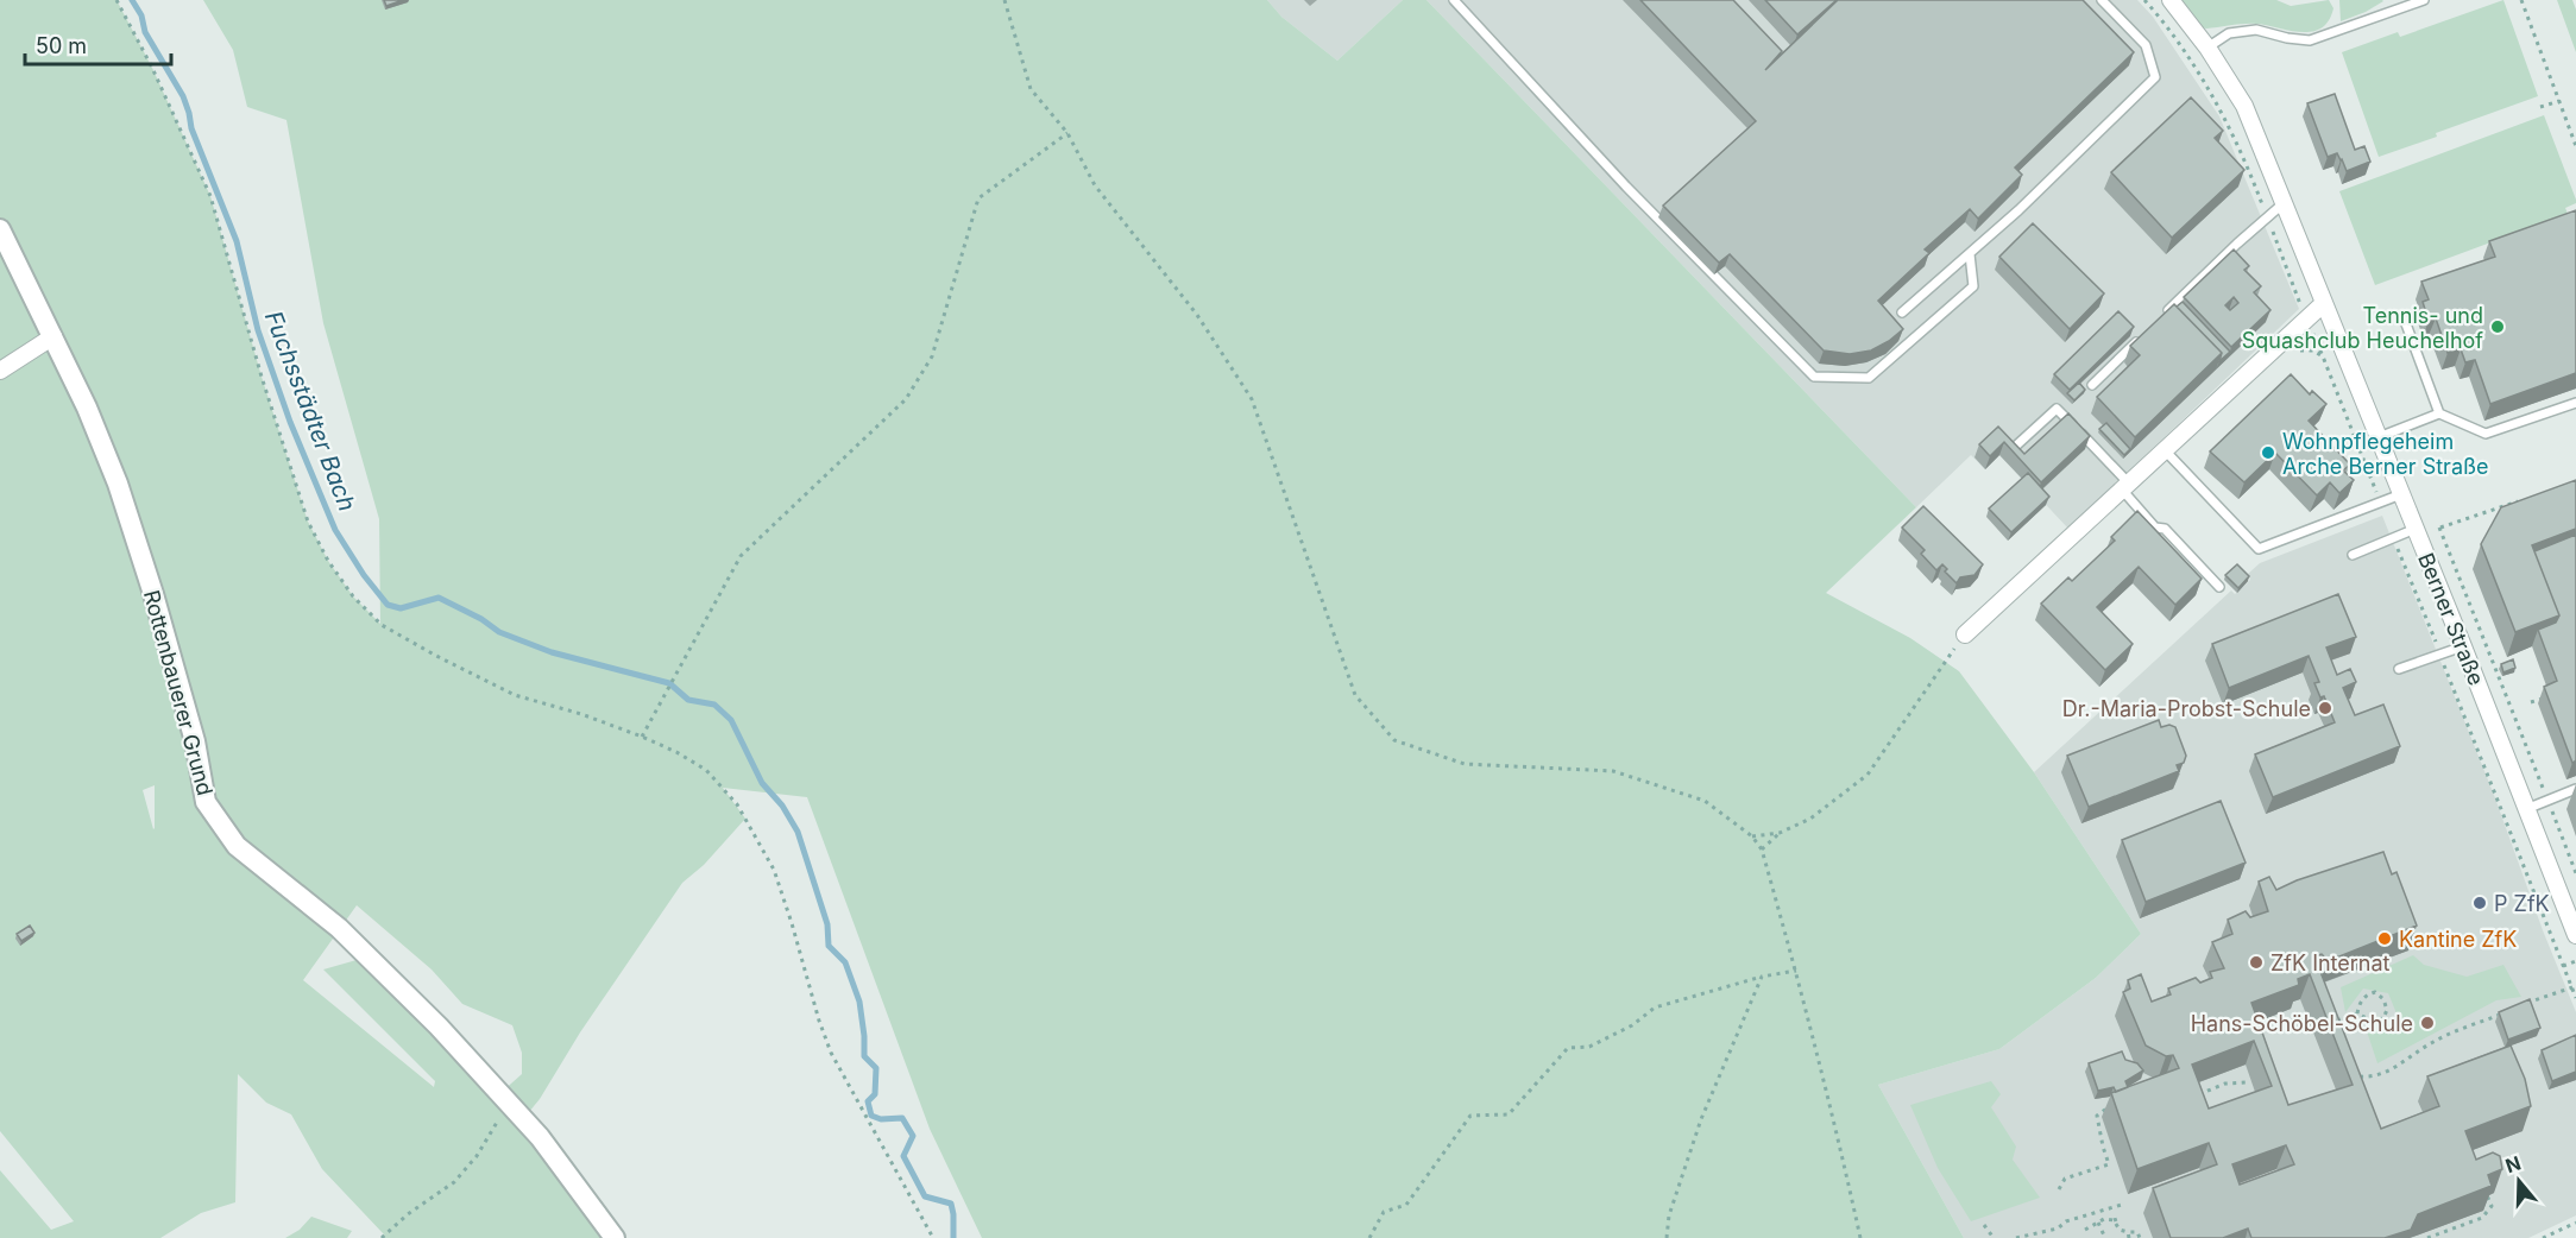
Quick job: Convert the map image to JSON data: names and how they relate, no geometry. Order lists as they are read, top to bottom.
{
  "streets": {
    "street": ["Berner Straße", "Rottenbauerer Grund"]
  },
  "water": ["Fuchsstädter Bach"],
  "places": [
    "Tennis- und Squashclub Heuchelhof",
    "Wohnpflegeheim Arche Berner Straße",
    "Dr.-Maria-Probst-Schule",
    "P ZfK",
    "Kantine ZfK",
    "ZfK Internat",
    "Hans-Schöbel-Schule"
  ],
  "scale_bar": "50 m",
  "north": "top"
}
